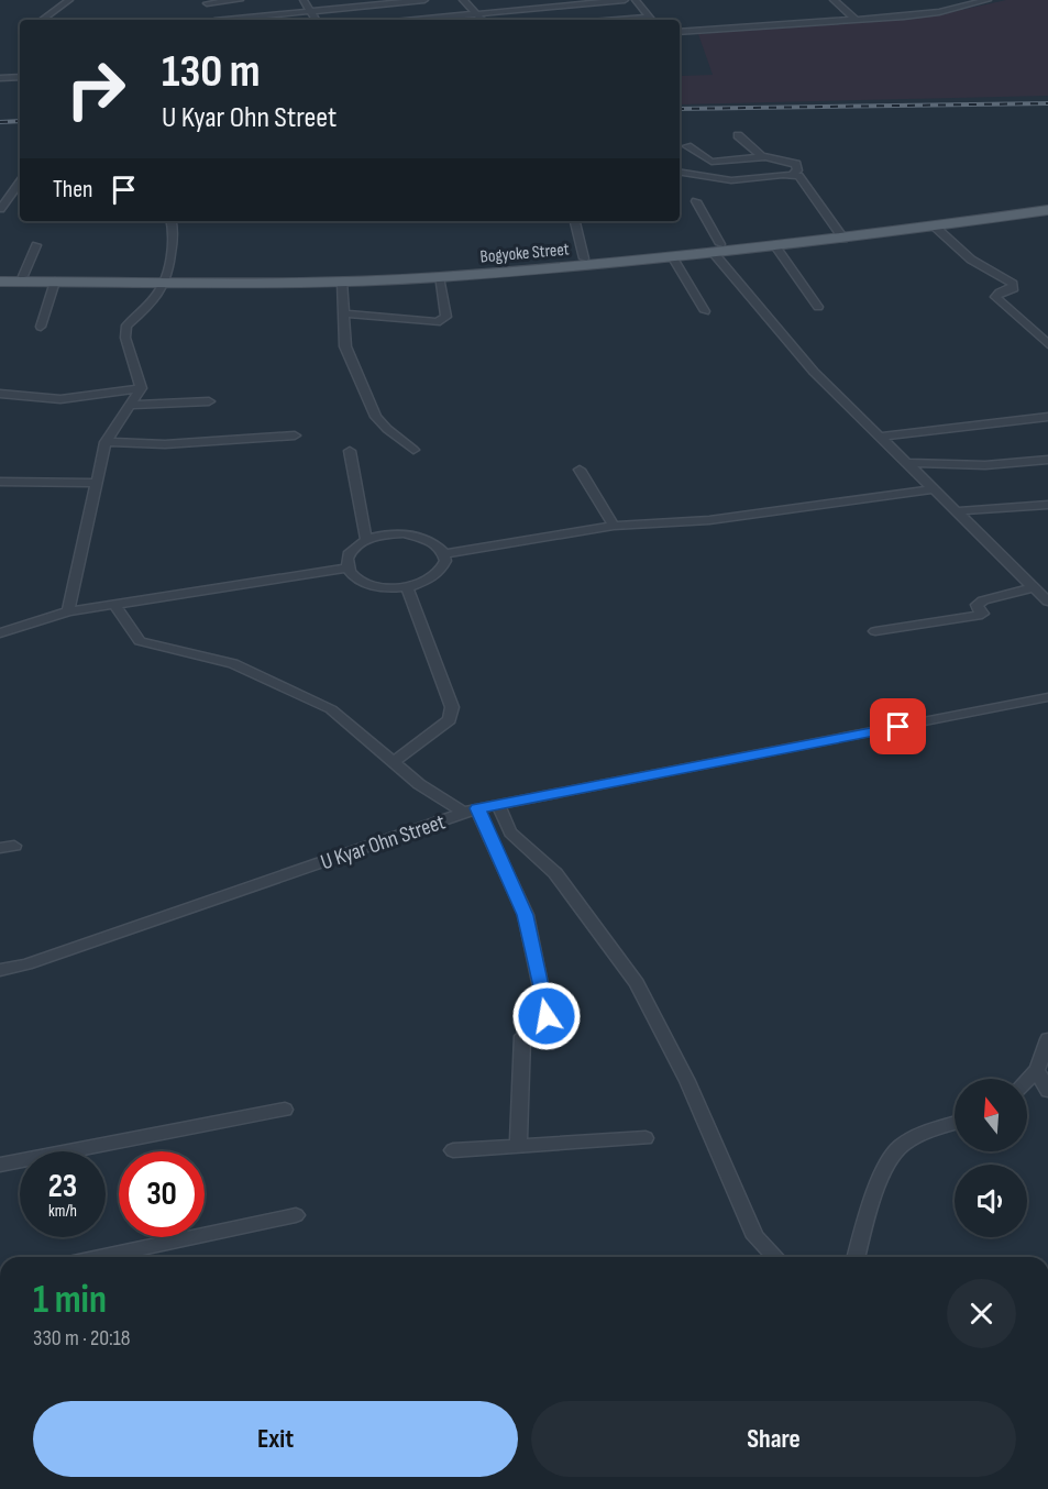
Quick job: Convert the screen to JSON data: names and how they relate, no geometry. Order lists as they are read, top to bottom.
{
  "streets": {
    "main road": ["Bogyoke Street"],
    "street": ["U Kyar Ohn Street"]
  },
  "north": "top",
  "page": {
    "turn": ["130 m", "U Kyar Ohn Street"],
    "then": "Then",
    "speed": "23 km/h",
    "limit": "30",
    "heading": ["1 min", "330 m · 20:18"],
    "buttons": ["Exit", "Share"]
  }
}
